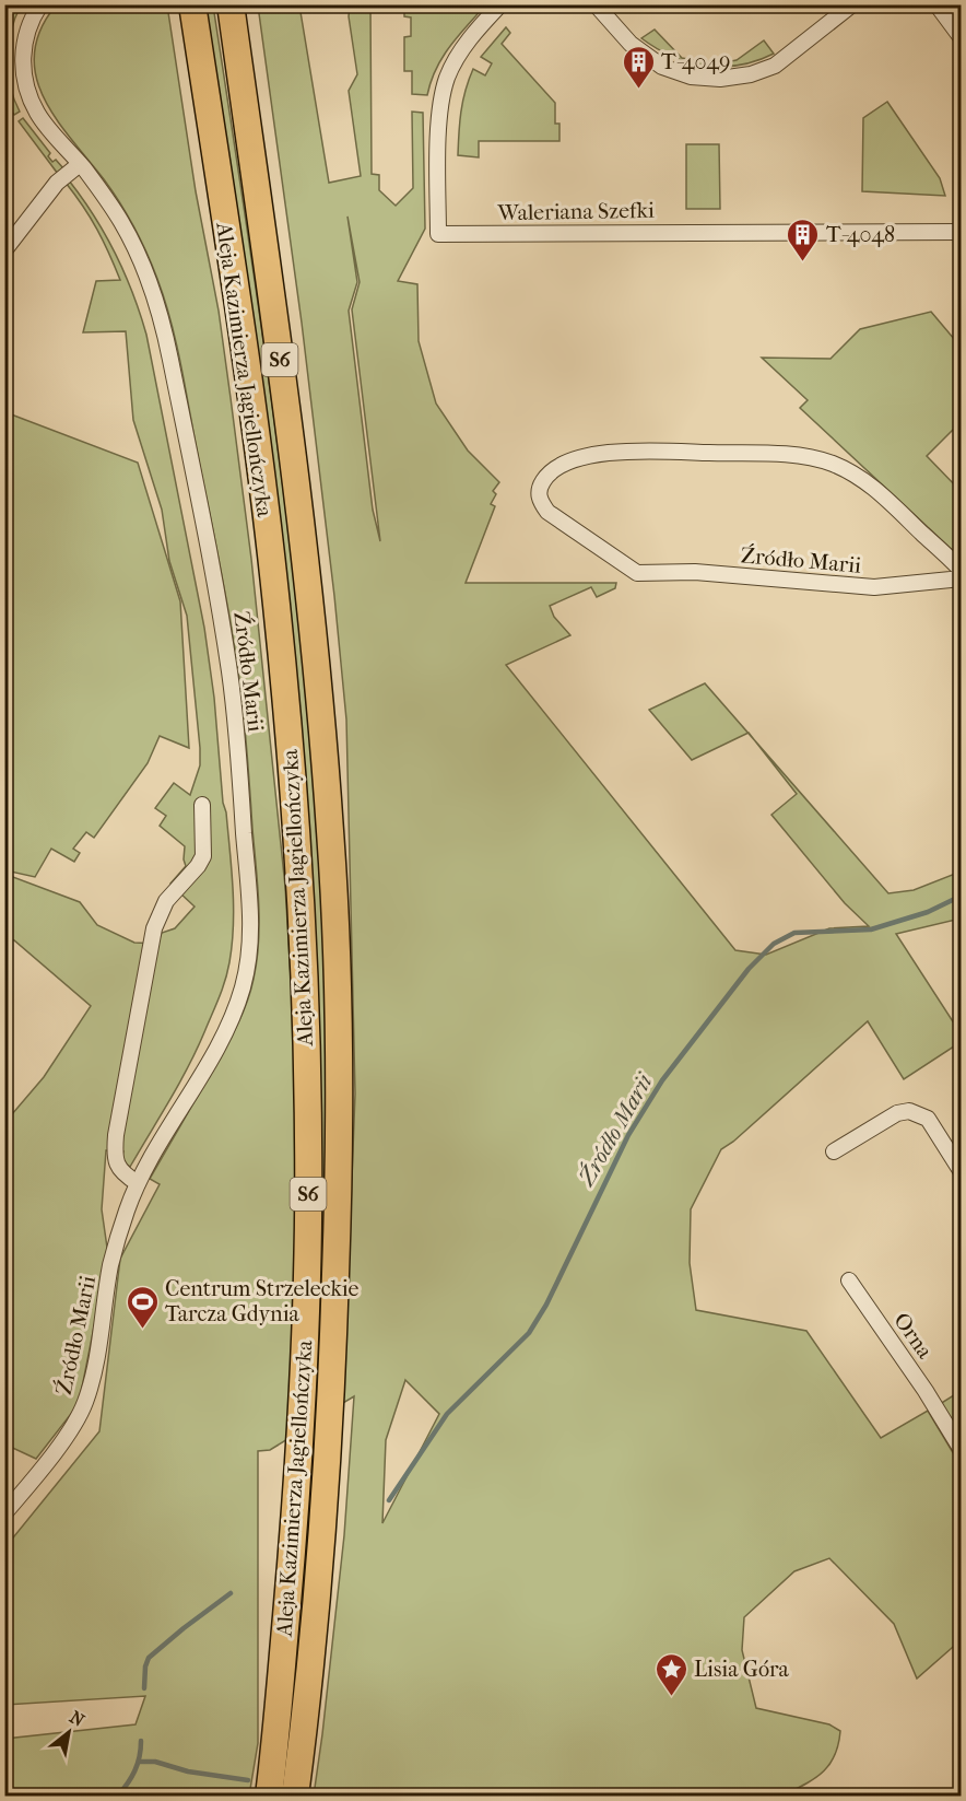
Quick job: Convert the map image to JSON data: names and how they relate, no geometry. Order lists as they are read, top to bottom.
{
  "streets": {
    "highway": ["S6", "Aleja Kazimierza Jagiellończyka"],
    "street": ["Waleriana Szefki", "Źródło Marii", "Orna"]
  },
  "water": ["Źródło Marii"],
  "places": {
    "building": ["T-4049", "T-4048"],
    "sports": ["Centrum Strzeleckie Tarcza Gdynia"],
    "place": ["Lisia Góra"]
  },
  "north": "top right"
}
